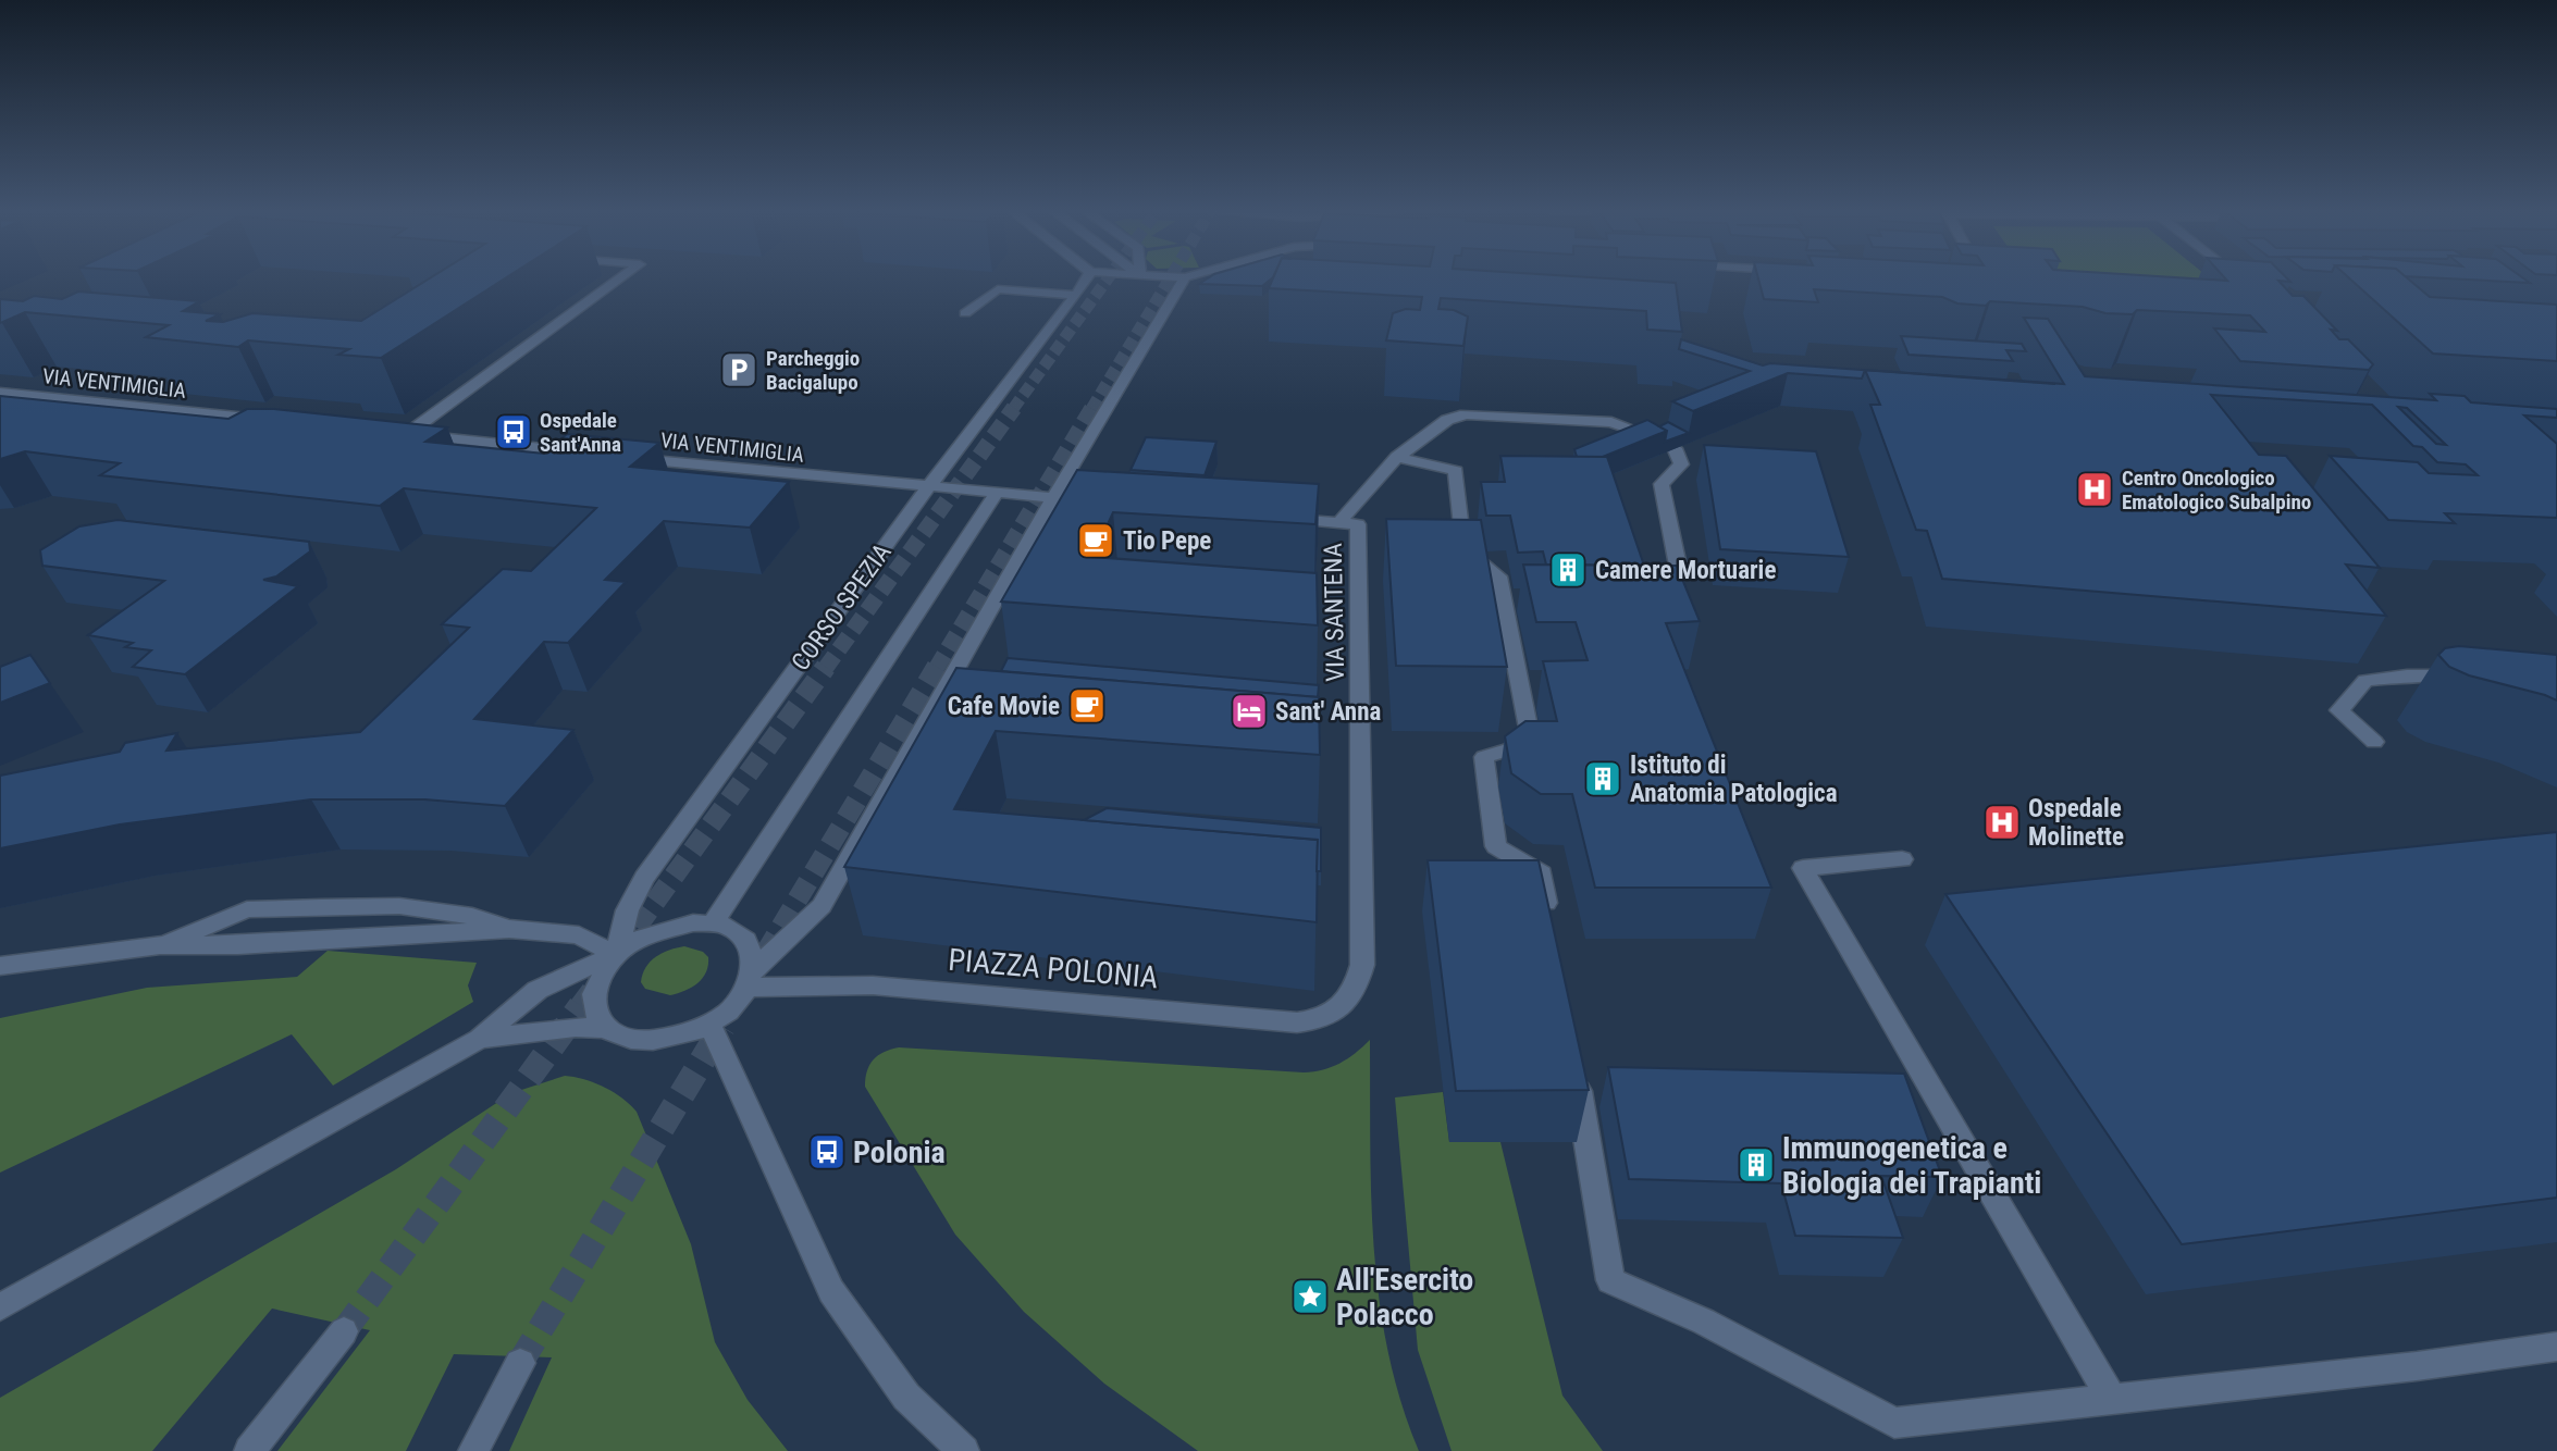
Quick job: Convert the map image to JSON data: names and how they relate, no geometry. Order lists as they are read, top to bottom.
{
  "streets": {
    "street": [
      "VIA VENTIMIGLIA",
      "CORSO SPEZIA",
      "VIA SANTENA",
      "PIAZZA POLONIA"
    ]
  },
  "crossings": [
    ["VIA VENTIMIGLIA", "CORSO SPEZIA"],
    ["CORSO SPEZIA", "PIAZZA POLONIA"],
    ["VIA SANTENA", "PIAZZA POLONIA"]
  ],
  "places": {
    "parking": ["Parcheggio Bacigalupo"],
    "bus stop": ["Ospedale Sant'Anna", "Polonia"],
    "hospital": ["Centro Oncologico Ematologico Subalpino", "Ospedale Molinette"],
    "cafe": ["Tio Pepe", "Cafe Movie"],
    "building": ["Camere Mortuarie", "Istituto di Anatomia Patologica", "Immunogenetica e Biologia dei Trapianti"],
    "hotel": ["Sant' Anna"],
    "place": ["All'Esercito Polacco"]
  }
}
